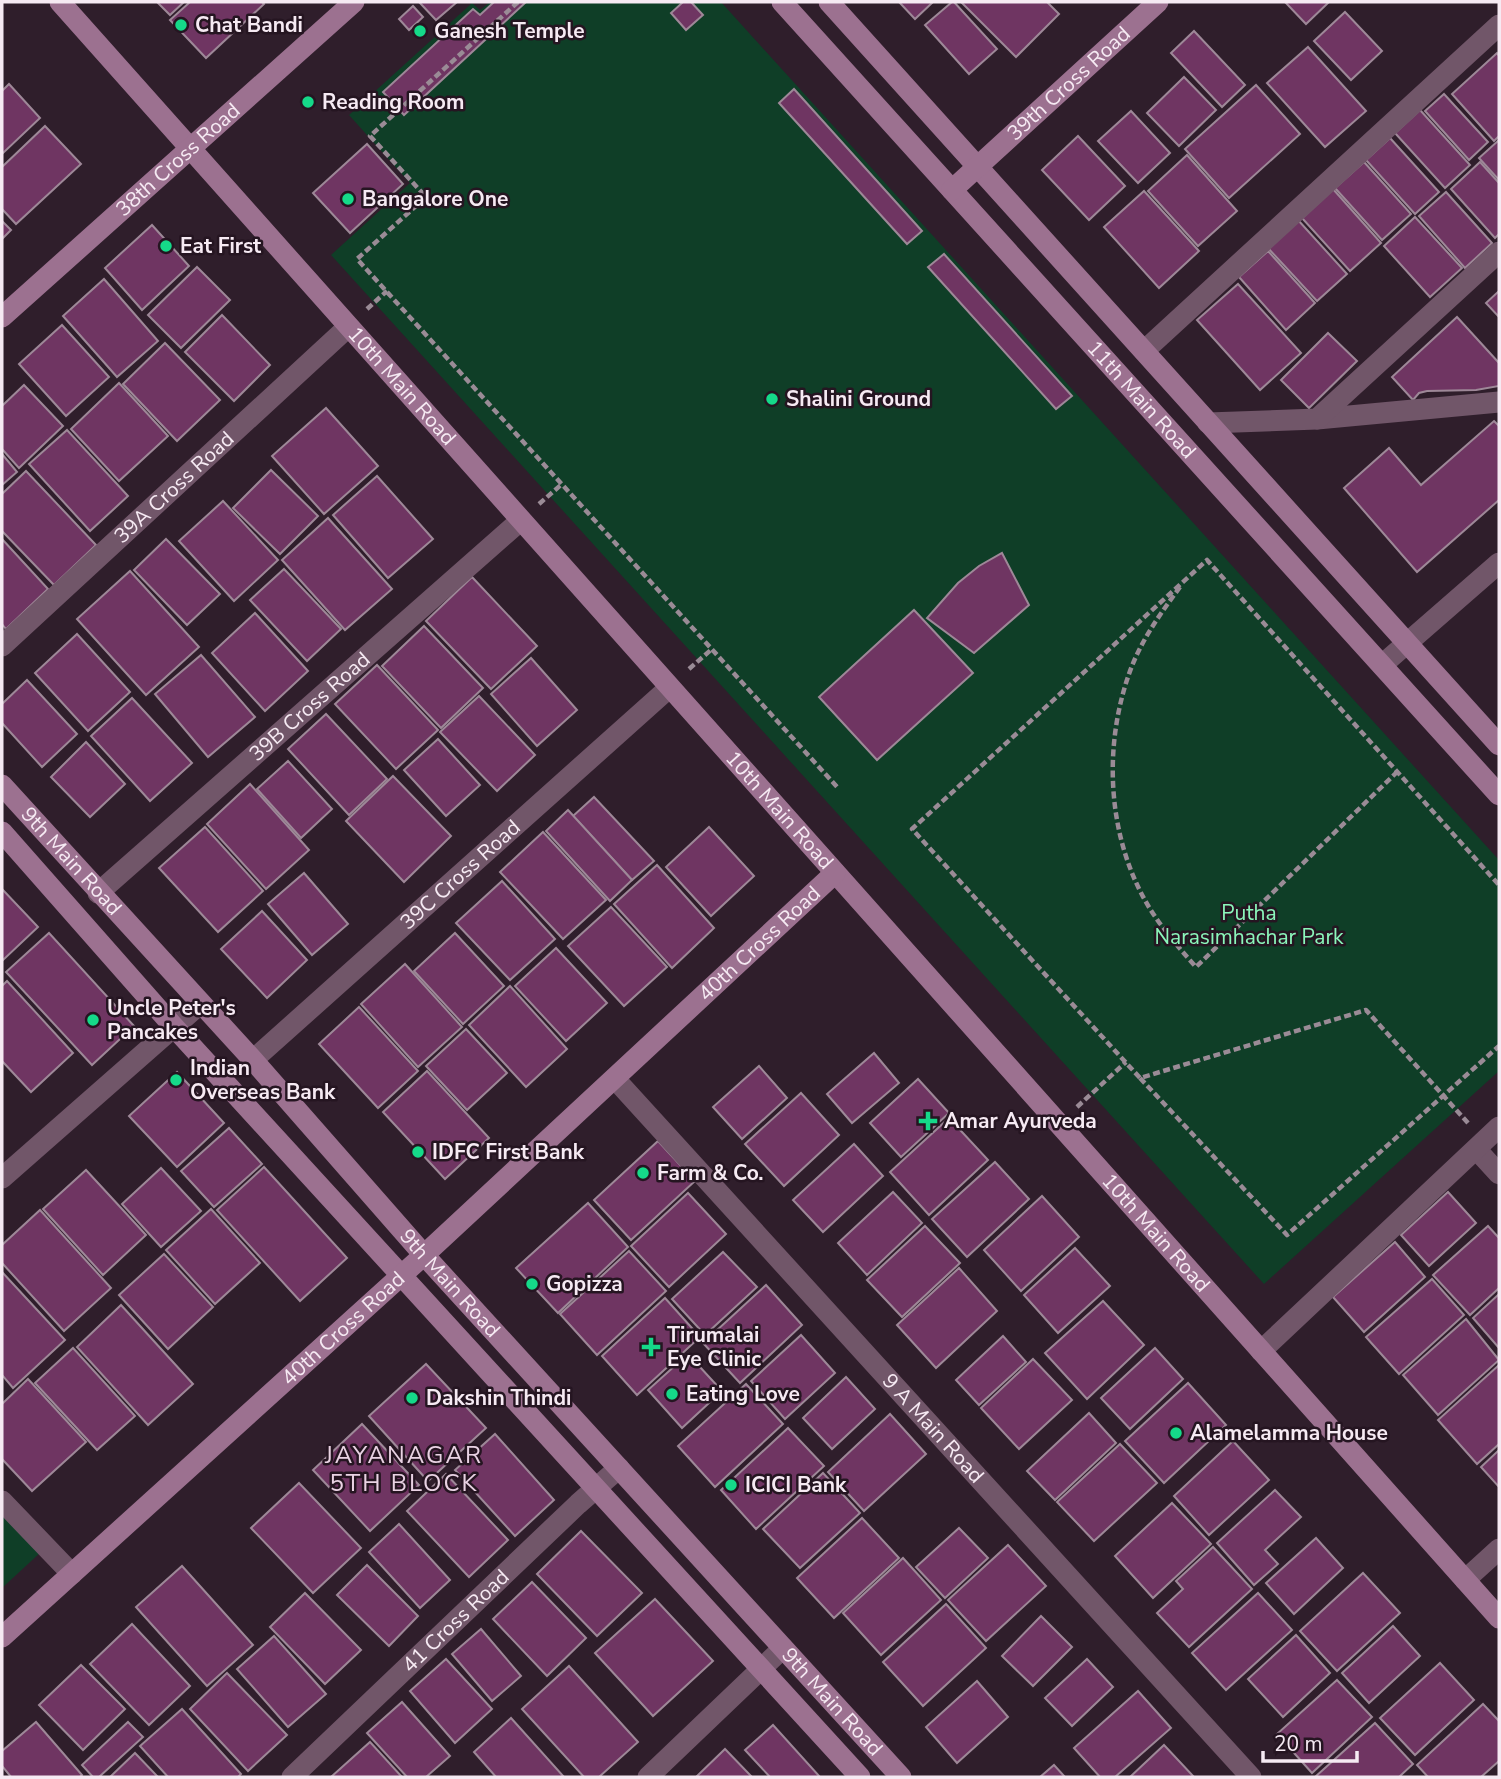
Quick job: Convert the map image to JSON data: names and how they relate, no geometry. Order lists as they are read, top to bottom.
{
  "streets": {
    "main road": [
      "39th Cross Road",
      "38th Cross Road",
      "10th Main Road",
      "11th Main Road",
      "9th Main Road",
      "40th Cross Road"
    ],
    "street": [
      "39A Cross Road",
      "39B Cross Road",
      "39C Cross Road",
      "9 A Main Road",
      "41 Cross Road"
    ]
  },
  "crossings": [
    ["39th Cross Road", "11th Main Road"],
    ["38th Cross Road", "10th Main Road"],
    ["10th Main Road", "39A Cross Road"],
    ["10th Main Road", "39B Cross Road"],
    ["10th Main Road", "39C Cross Road"],
    ["10th Main Road", "40th Cross Road"],
    ["39B Cross Road", "9th Main Road"],
    ["9th Main Road", "39C Cross Road"],
    ["9th Main Road", "40th Cross Road"],
    ["9th Main Road", "41 Cross Road"],
    ["40th Cross Road", "9 A Main Road"]
  ],
  "districts": ["JAYANAGAR 5TH BLOCK"],
  "parks": ["Putha Narasimhachar Park"],
  "places": {
    "other": [
      "Chat Bandi",
      "Ganesh Temple",
      "Reading Room",
      "Bangalore One",
      "Eat First",
      "Shalini Ground",
      "Uncle Peter's Pancakes",
      "Indian Overseas Bank",
      "IDFC First Bank",
      "Farm & Co.",
      "Gopizza",
      "Eating Love",
      "Dakshin Thindi",
      "Alamelamma House",
      "ICICI Bank"
    ],
    "health": ["Amar Ayurveda", "Tirumalai Eye Clinic"]
  },
  "scale_bar": "20 m"
}
